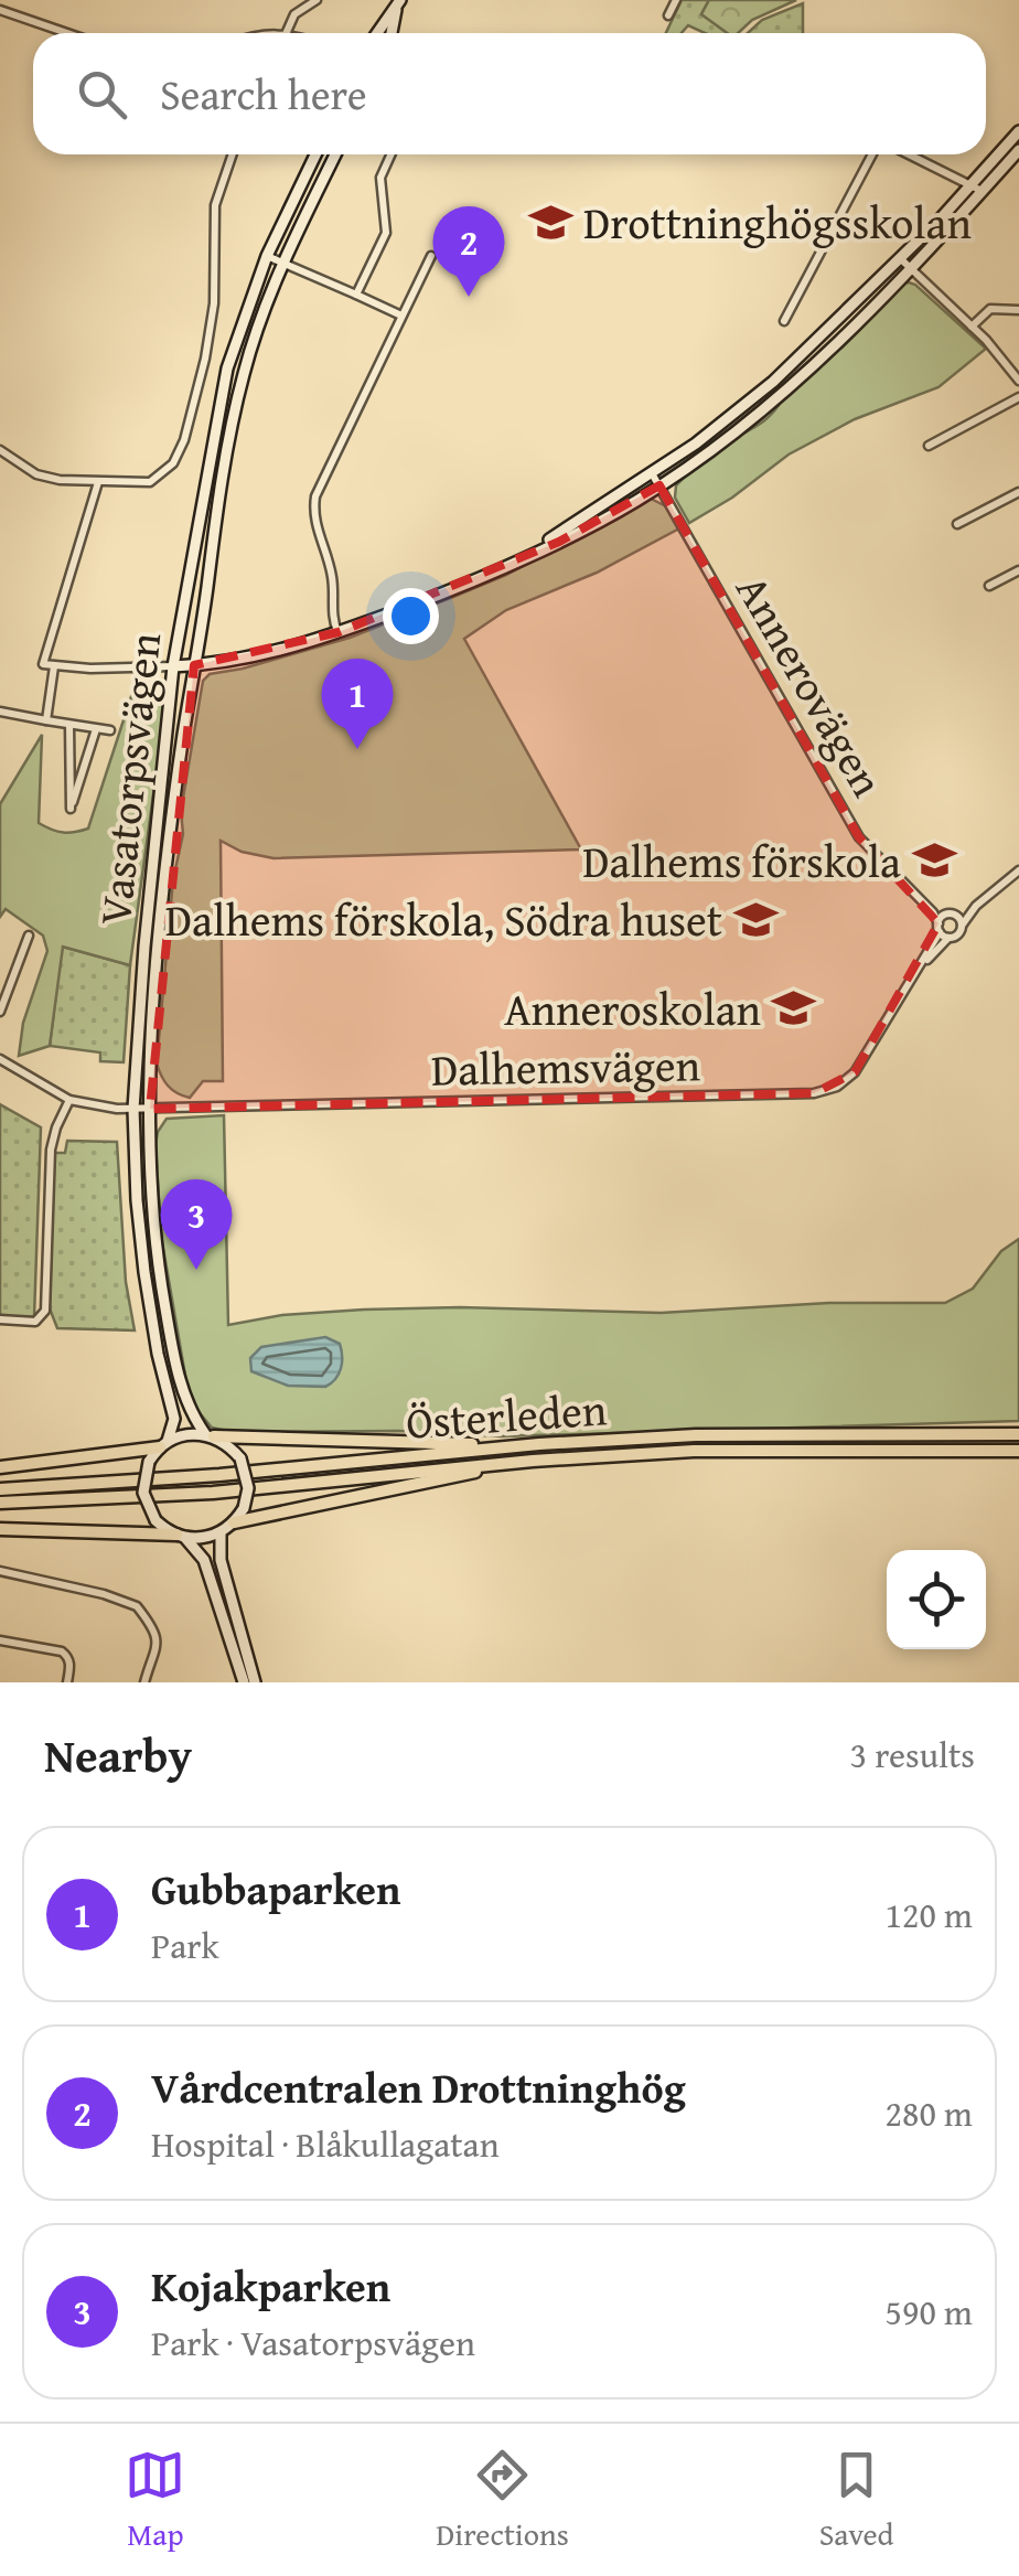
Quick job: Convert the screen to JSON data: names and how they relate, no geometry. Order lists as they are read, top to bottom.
{
  "streets": {
    "main road": ["Vasatorpsvägen", "Österleden"],
    "street": ["Annerovägen", "Dalhemsvägen"]
  },
  "crossings": [
    ["Annerovägen", "Dalhemsvägen"],
    ["Vasatorpsvägen", "Dalhemsvägen"]
  ],
  "places": {
    "school or university": [
      "Drottninghögsskolan",
      "Dalhems förskola",
      "Dalhems förskola, Södra huset",
      "Anneroskolan"
    ]
  },
  "page": {
    "search": "Search here",
    "pins": ["2", "1", "3"],
    "heading": ["Nearby", "3 results"],
    "list": [
      {
        "mark": "1",
        "name": "Gubbaparken",
        "note": "Park",
        "value": "120 m"
      },
      {
        "mark": "2",
        "name": "Vårdcentralen Drottninghög",
        "note": "Hospital · Blåkullagatan",
        "value": "280 m"
      },
      {
        "mark": "3",
        "name": "Kojakparken",
        "note": "Park · Vasatorpsvägen",
        "value": "590 m"
      }
    ],
    "nav": ["Map", "Directions", "Saved"]
  }
}
